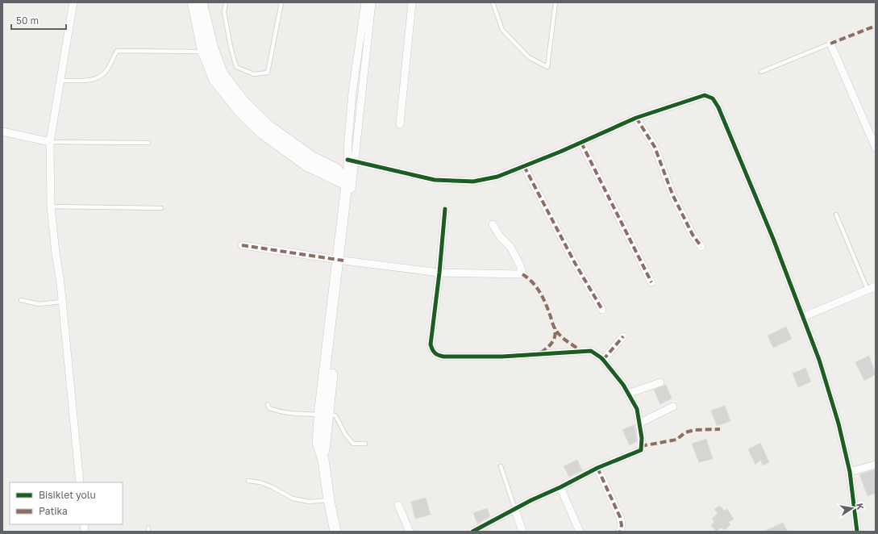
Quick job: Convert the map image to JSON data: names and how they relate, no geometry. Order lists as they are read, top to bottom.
{
  "legend": ["Bisiklet yolu", "Patika"],
  "scale_bar": "50 m",
  "north": "right"
}
